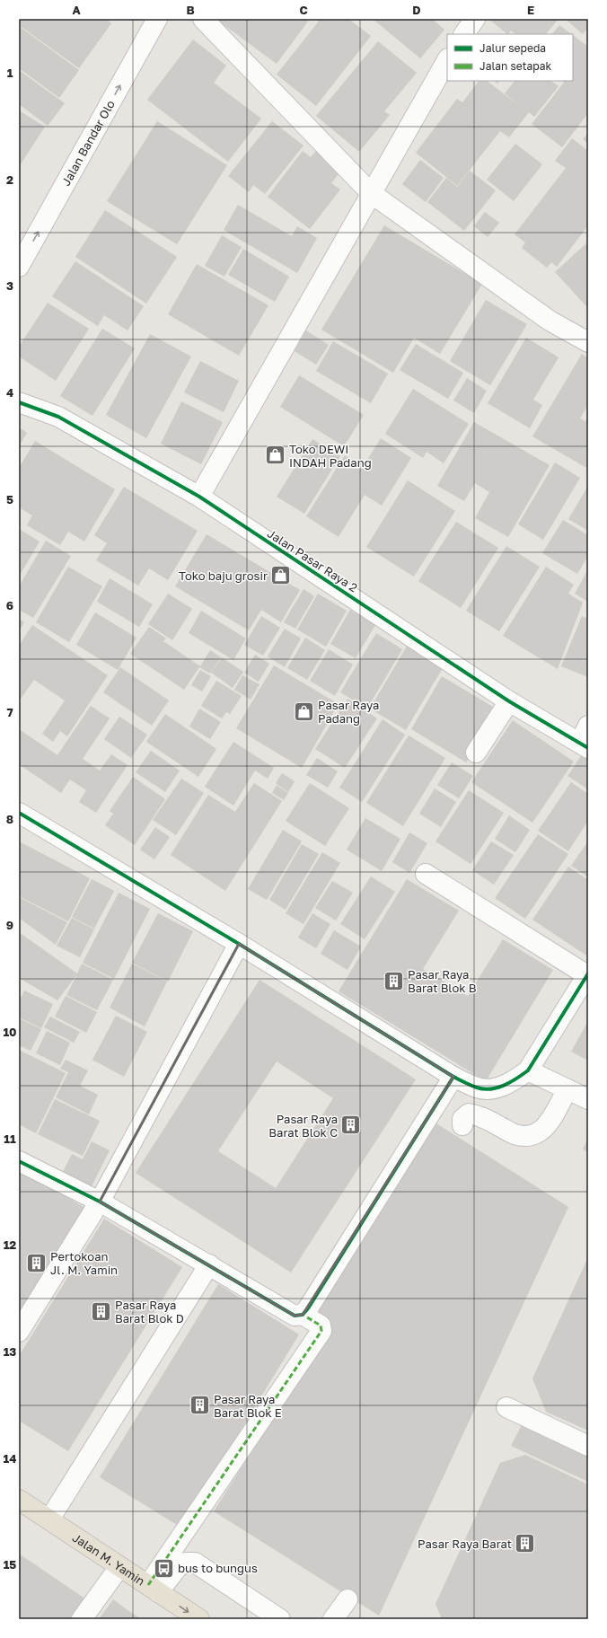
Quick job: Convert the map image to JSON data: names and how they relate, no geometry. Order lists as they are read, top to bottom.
{
  "streets": {
    "main road": ["Jalan M. Yamin"],
    "street": ["Jalan Bandar Olo", "Jalan Pasar Raya 2"]
  },
  "one_way": ["Jalan Bandar Olo"],
  "places": {
    "shop": ["Toko DEWI INDAH Padang", "Toko baju grosir", "Pasar Raya Padang"],
    "building": [
      "Pasar Raya Barat Blok B",
      "Pasar Raya Barat Blok C",
      "Pertokoan Jl. M. Yamin",
      "Pasar Raya Barat Blok D",
      "Pasar Raya Barat Blok E",
      "Pasar Raya Barat"
    ],
    "bus stop": ["bus to bungus"]
  },
  "legend": ["Jalur sepeda", "Jalan setapak"],
  "grid": {
    "columns": [
      "A",
      "B",
      "C",
      "D",
      "E"
    ],
    "rows": [
      "1",
      "2",
      "3",
      "4",
      "5",
      "6",
      "7",
      "8",
      "9",
      "10",
      "11",
      "12",
      "13",
      "14",
      "15"
    ]
  }
}
